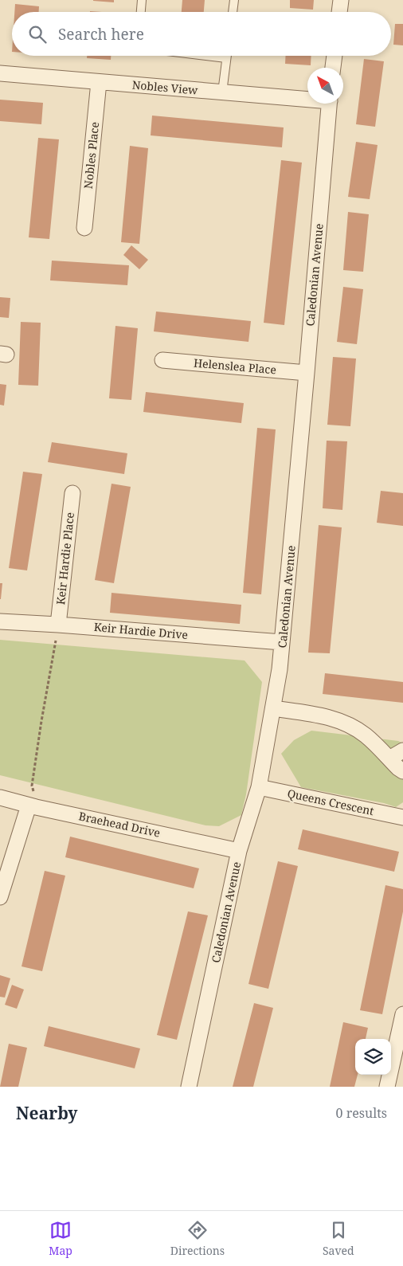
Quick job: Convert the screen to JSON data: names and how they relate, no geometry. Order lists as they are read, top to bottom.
{
  "streets": {
    "street": [
      "Nobles View",
      "Nobles Place",
      "Caledonian Avenue",
      "Helenslea Place",
      "Keir Hardie Place",
      "Keir Hardie Drive",
      "Queens Crescent",
      "Braehead Drive"
    ]
  },
  "crossings": [
    ["Nobles View", "Nobles Place"],
    ["Caledonian Avenue", "Helenslea Place"],
    ["Caledonian Avenue", "Keir Hardie Drive"],
    ["Caledonian Avenue", "Queens Crescent"],
    ["Caledonian Avenue", "Braehead Drive"],
    ["Keir Hardie Place", "Keir Hardie Drive"]
  ],
  "north": "top left",
  "page": {
    "search": "Search here",
    "heading": ["Nearby", "0 results"],
    "nav": ["Map", "Directions", "Saved"]
  }
}
